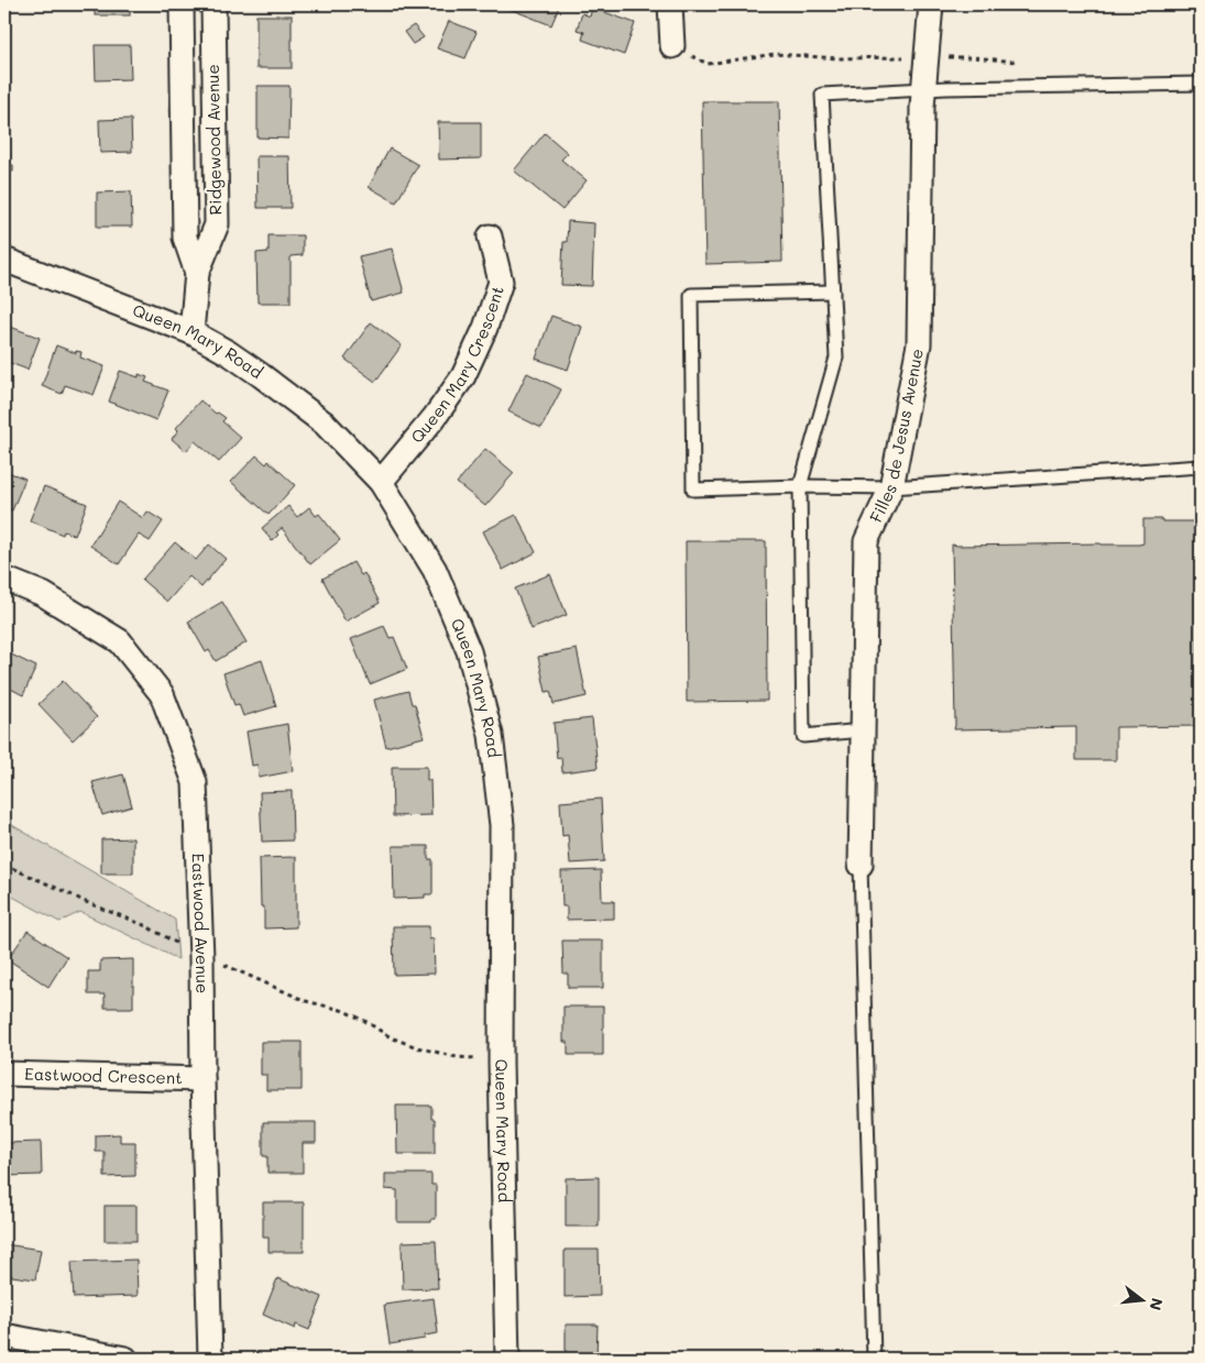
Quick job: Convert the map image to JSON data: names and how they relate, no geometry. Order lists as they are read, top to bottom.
{
  "streets": {
    "street": [
      "Ridgewood Avenue",
      "Queen Mary Road",
      "Queen Mary Crescent",
      "Filles de Jesus Avenue",
      "Eastwood Avenue",
      "Eastwood Crescent"
    ]
  },
  "crossings": [
    ["Ridgewood Avenue", "Queen Mary Road"],
    ["Queen Mary Road", "Queen Mary Crescent"],
    ["Eastwood Avenue", "Eastwood Crescent"]
  ],
  "north": "right"
}
